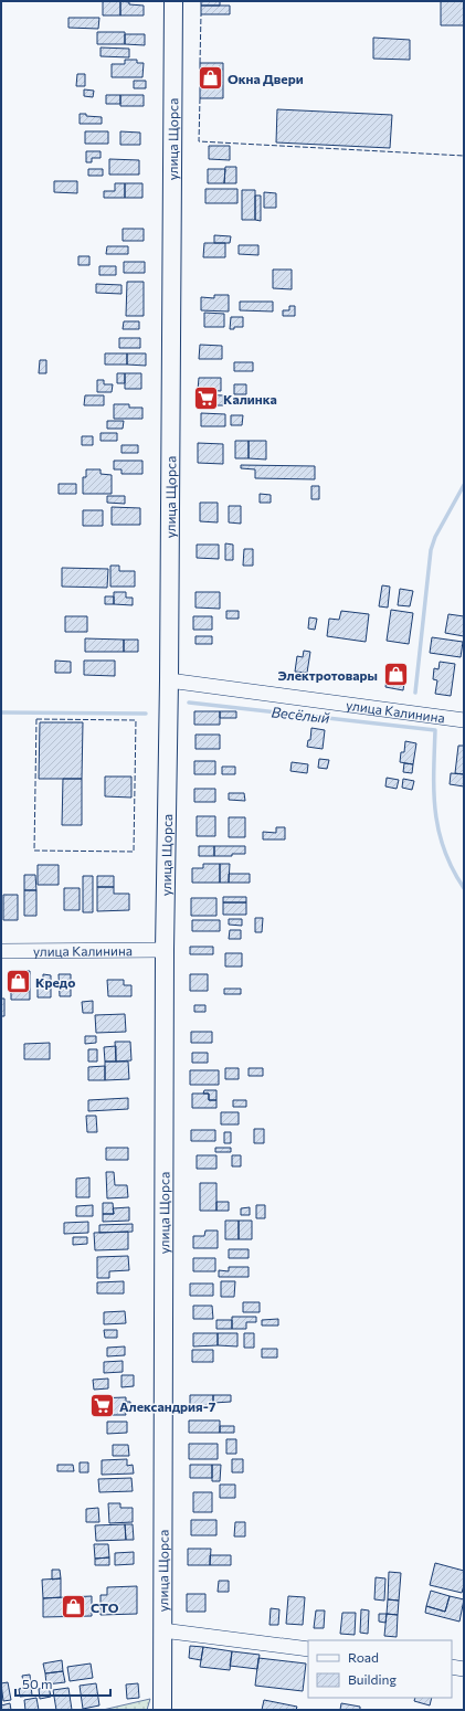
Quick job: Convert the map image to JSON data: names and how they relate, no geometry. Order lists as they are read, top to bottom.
{
  "streets": {
    "main road": ["улица Щорса"],
    "street": ["улица Калинина"]
  },
  "crossings": [
    ["улица Щорса", "улица Калинина"]
  ],
  "water": ["Весёлый"],
  "places": {
    "shop": [
      "Окна Двери",
      "Электротовары",
      "Кредо",
      "СТО"
    ],
    "supermarket": ["Калинка", "Александрия-7"]
  },
  "legend": ["Road", "Building"],
  "scale_bar": "50 m"
}
